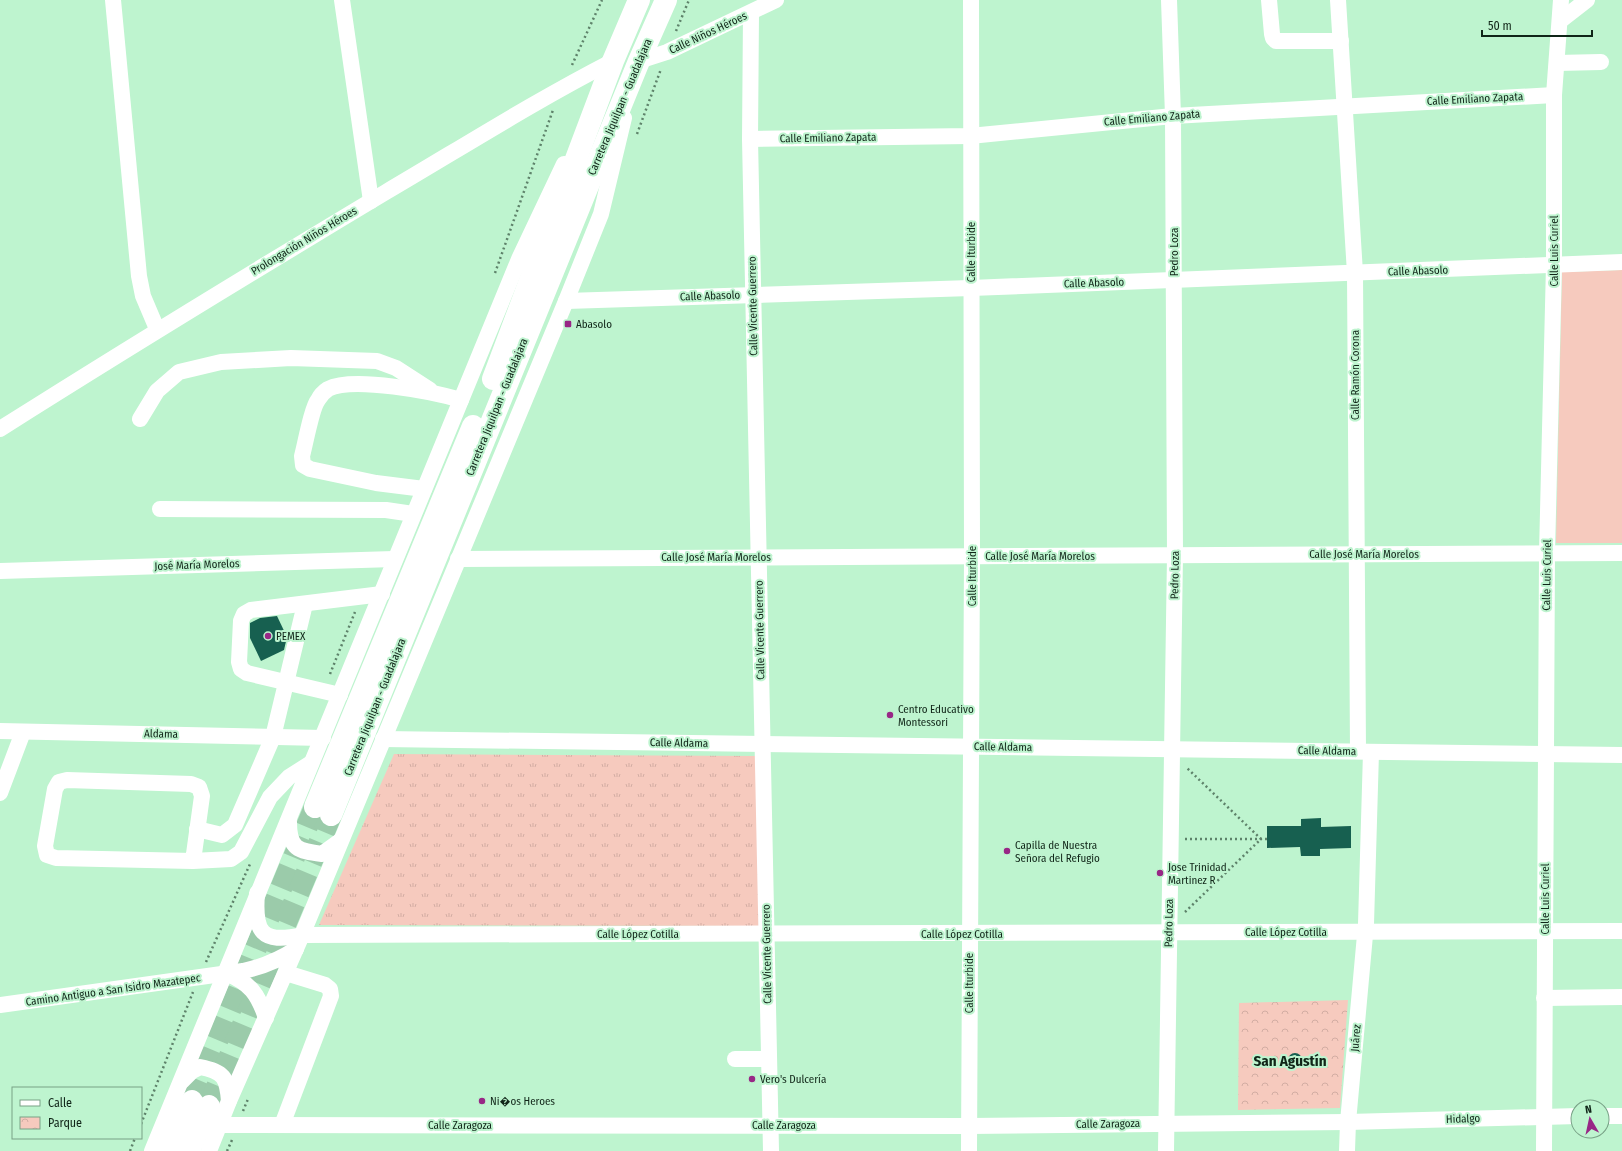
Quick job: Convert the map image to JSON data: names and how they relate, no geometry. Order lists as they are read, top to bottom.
{
  "streets": {
    "highway": ["Carretera Jiquilpan - Guadalajara"],
    "street": [
      "Calle Niños Héroes",
      "Calle Emiliano Zapata",
      "Prolongación Niños Héroes",
      "Calle Luis Curiel",
      "Calle Iturbide",
      "Pedro Loza",
      "Calle Abasolo",
      "Calle Vicente Guerrero",
      "Calle Ramón Corona",
      "Calle José María Morelos",
      "José María Morelos",
      "Aldama",
      "Calle Aldama",
      "Calle López Cotilla",
      "Camino Antiguo a San Isidro Mazatepec",
      "Juárez",
      "Hidalgo",
      "Calle Zaragoza"
    ]
  },
  "crossings": [
    ["Calle Niños Héroes", "Carretera Jiquilpan - Guadalajara"],
    ["Calle Niños Héroes", "Calle Vicente Guerrero"],
    ["Calle Emiliano Zapata", "Calle Luis Curiel"],
    ["Calle Emiliano Zapata", "Calle Iturbide"],
    ["Calle Emiliano Zapata", "Pedro Loza"],
    ["Calle Emiliano Zapata", "Calle Vicente Guerrero"],
    ["Calle Emiliano Zapata", "Calle Ramón Corona"],
    ["Carretera Jiquilpan - Guadalajara", "Prolongación Niños Héroes"],
    ["Calle Luis Curiel", "Calle Abasolo"],
    ["Calle Luis Curiel", "Calle José María Morelos"],
    ["Calle Luis Curiel", "Calle Aldama"],
    ["Calle Luis Curiel", "Calle López Cotilla"],
    ["Calle Luis Curiel", "Hidalgo"],
    ["Calle Iturbide", "Calle Abasolo"],
    ["Calle Iturbide", "Calle José María Morelos"],
    ["Calle Iturbide", "Calle Aldama"],
    ["Calle Iturbide", "Calle López Cotilla"],
    ["Calle Iturbide", "Calle Zaragoza"],
    ["Pedro Loza", "Calle Abasolo"],
    ["Pedro Loza", "Calle José María Morelos"],
    ["Pedro Loza", "Calle Aldama"],
    ["Pedro Loza", "Calle López Cotilla"],
    ["Pedro Loza", "Calle Zaragoza"],
    ["Calle Abasolo", "Calle Vicente Guerrero"],
    ["Calle Abasolo", "Calle Ramón Corona"],
    ["Calle Vicente Guerrero", "Calle José María Morelos"],
    ["Calle Vicente Guerrero", "Calle Aldama"],
    ["Calle Vicente Guerrero", "Calle López Cotilla"],
    ["Calle Vicente Guerrero", "Calle Zaragoza"],
    ["Calle Ramón Corona", "Calle José María Morelos"],
    ["Calle Ramón Corona", "Calle Aldama"],
    ["Calle Ramón Corona", "Juárez"],
    ["Calle Aldama", "Juárez"],
    ["Calle López Cotilla", "Camino Antiguo a San Isidro Mazatepec"],
    ["Calle López Cotilla", "Juárez"],
    ["Juárez", "Hidalgo"],
    ["Juárez", "Calle Zaragoza"],
    ["Hidalgo", "Calle Zaragoza"]
  ],
  "districts": ["San Agustín"],
  "places": {
    "transit": ["Abasolo"],
    "other": [
      "PEMEX",
      "Centro Educativo Montessori",
      "Capilla de Nuestra Señora del Refugio",
      "Jose Trinidad Martinez R",
      "Vero's Dulcería",
      "Ni�os Heroes"
    ]
  },
  "legend": ["Calle", "Parque"],
  "scale_bar": "50 m",
  "north": "top"
}
